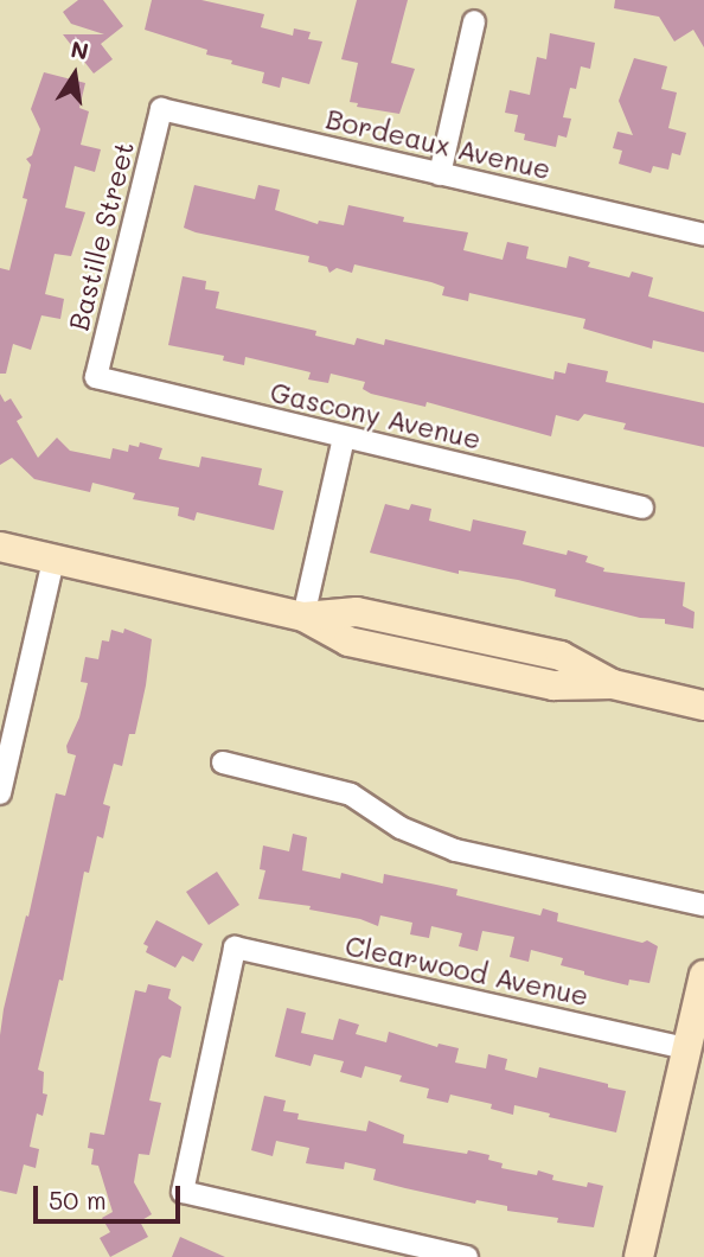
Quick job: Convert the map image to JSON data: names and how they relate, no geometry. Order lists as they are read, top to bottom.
{
  "streets": {
    "street": [
      "Bordeaux Avenue",
      "Bastille Street",
      "Gascony Avenue",
      "Clearwood Avenue"
    ]
  },
  "crossings": [
    ["Bordeaux Avenue", "Bastille Street"],
    ["Bastille Street", "Gascony Avenue"]
  ],
  "scale_bar": "50 m",
  "north": "top"
}
